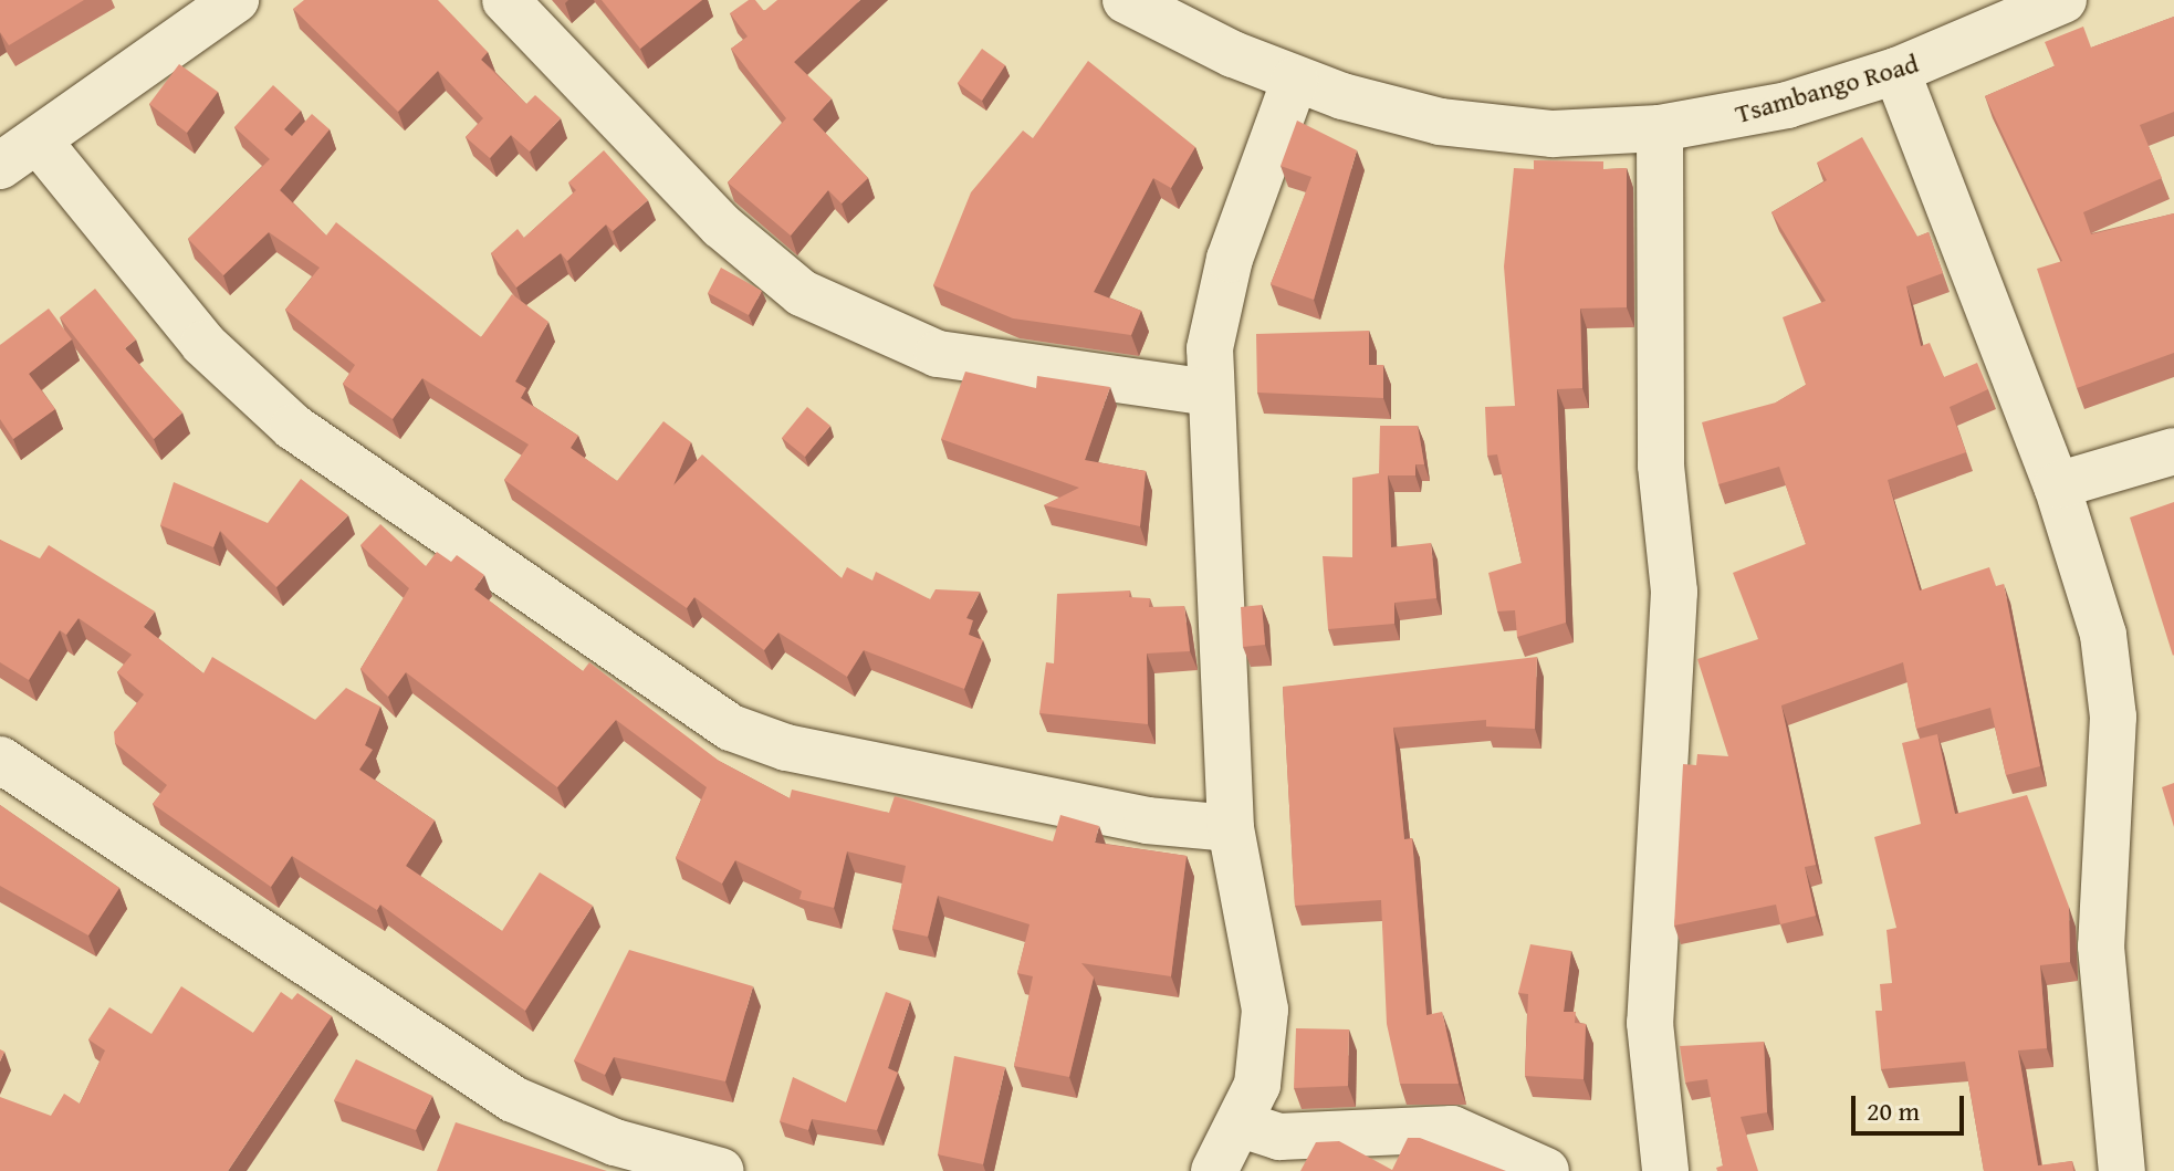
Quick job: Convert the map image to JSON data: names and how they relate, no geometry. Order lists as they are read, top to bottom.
{
  "streets": {
    "street": ["Tsambango Road"]
  },
  "scale_bar": "20 m"
}
